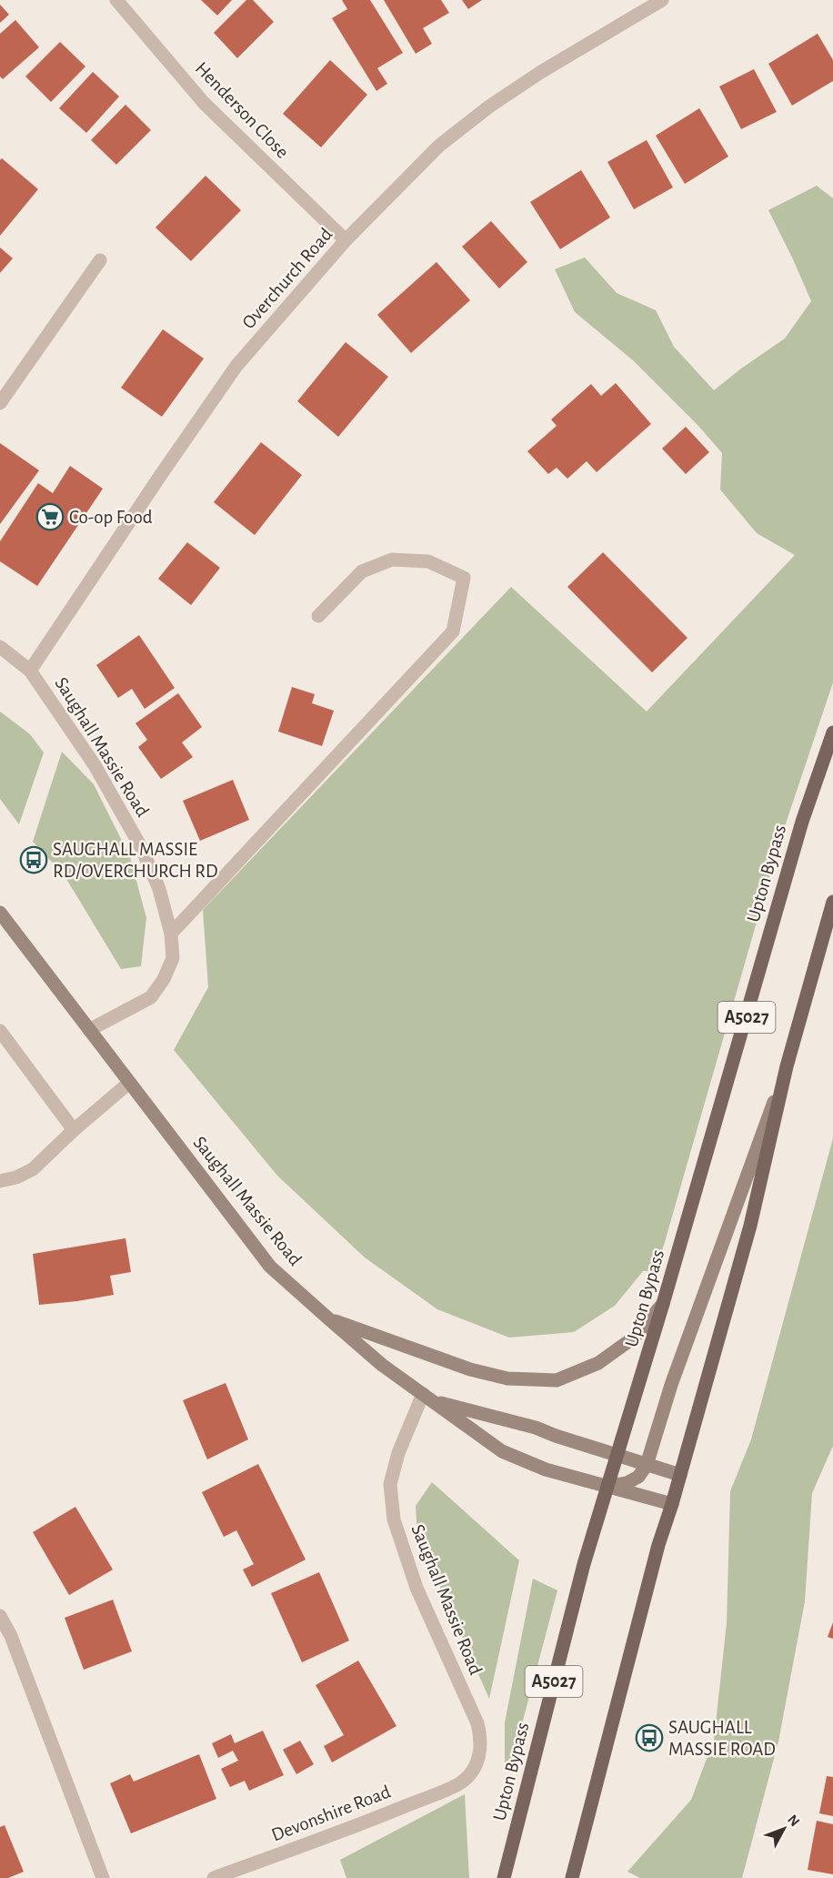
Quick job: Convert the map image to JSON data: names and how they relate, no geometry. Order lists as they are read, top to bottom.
{
  "streets": {
    "main road": ["Saughall Massie Road", "Upton Bypass", "A5027"],
    "street": ["Henderson Close", "Overchurch Road", "Devonshire Road"]
  },
  "crossings": [
    ["Henderson Close", "Overchurch Road"],
    ["Overchurch Road", "Saughall Massie Road"],
    ["Saughall Massie Road", "Upton Bypass"],
    ["Saughall Massie Road", "A5027"],
    ["Saughall Massie Road", "Devonshire Road"]
  ],
  "places": {
    "supermarket": ["Co-op Food"],
    "bus stop": ["SAUGHALL MASSIE RD/OVERCHURCH RD", "SAUGHALL MASSIE ROAD"]
  },
  "north": "top right"
}
